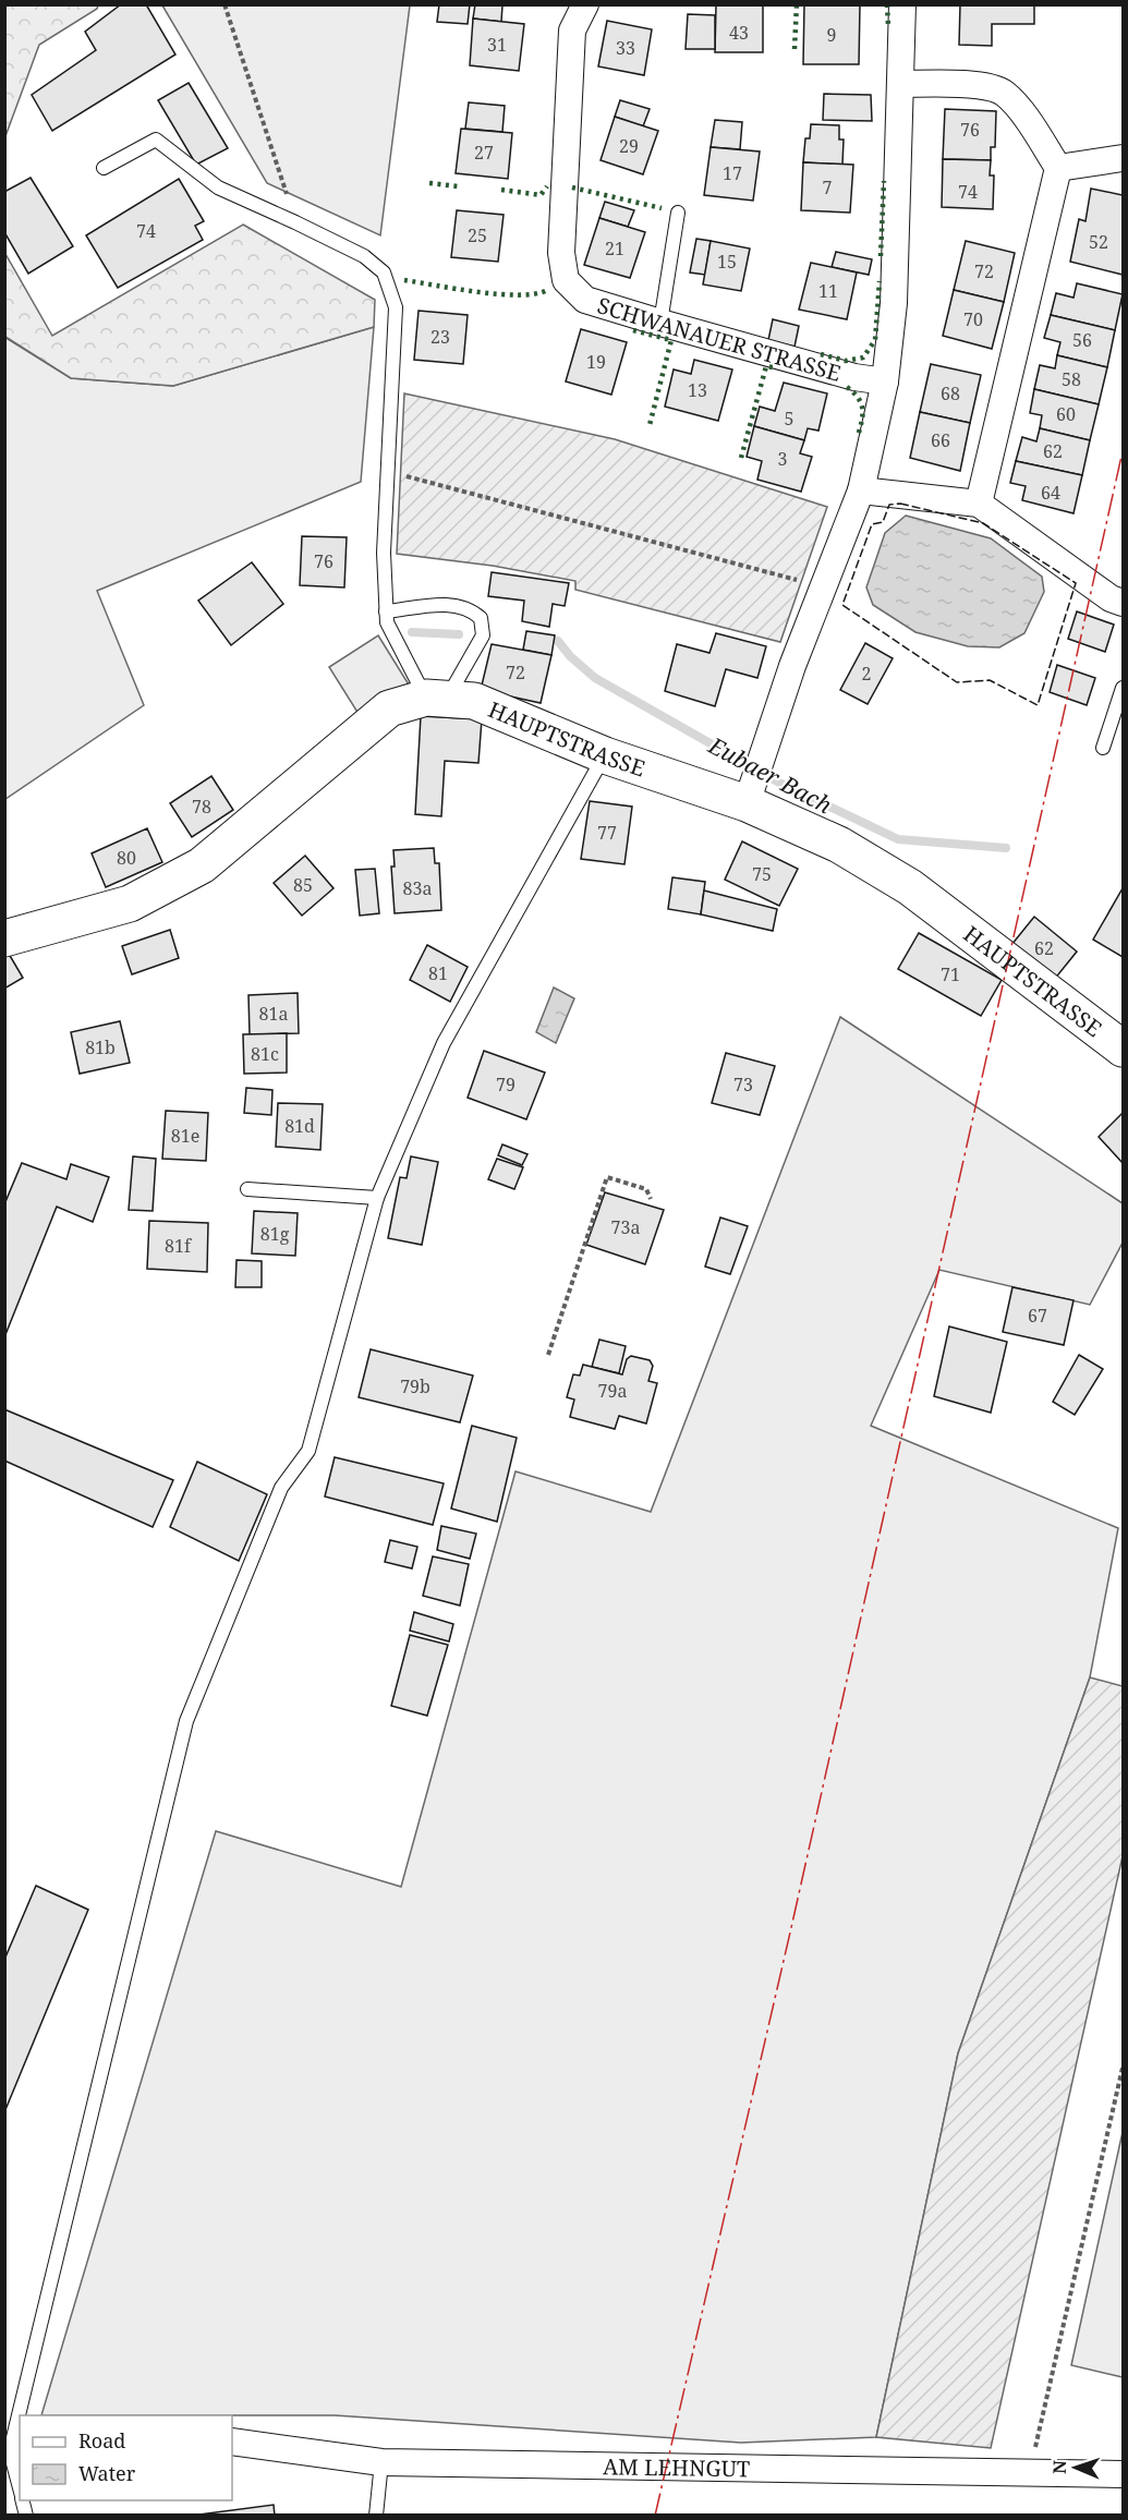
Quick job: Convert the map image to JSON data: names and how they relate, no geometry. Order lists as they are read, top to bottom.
{
  "streets": {
    "street": ["SCHWANAUER STRASSE", "HAUPTSTRASSE", "AM LEHNGUT"]
  },
  "water": ["Eubaer Bach"],
  "house_numbers": [
    "43",
    "9",
    "31",
    "33",
    "76",
    "29",
    "27",
    "17",
    "7",
    "74",
    "74",
    "25",
    "52",
    "21",
    "15",
    "72",
    "11",
    "70",
    "23",
    "56",
    "19",
    "58",
    "13",
    "68",
    "60",
    "5",
    "66",
    "62",
    "3",
    "64",
    "76",
    "72",
    "2",
    "78",
    "77",
    "80",
    "75",
    "85",
    "83a",
    "62",
    "81",
    "71",
    "81a",
    "81b",
    "81c",
    "79",
    "73",
    "81d",
    "81e",
    "73a",
    "81g",
    "81f",
    "67",
    "79b",
    "79a"
  ],
  "legend": ["Road", "Water"],
  "north": "left"
}
